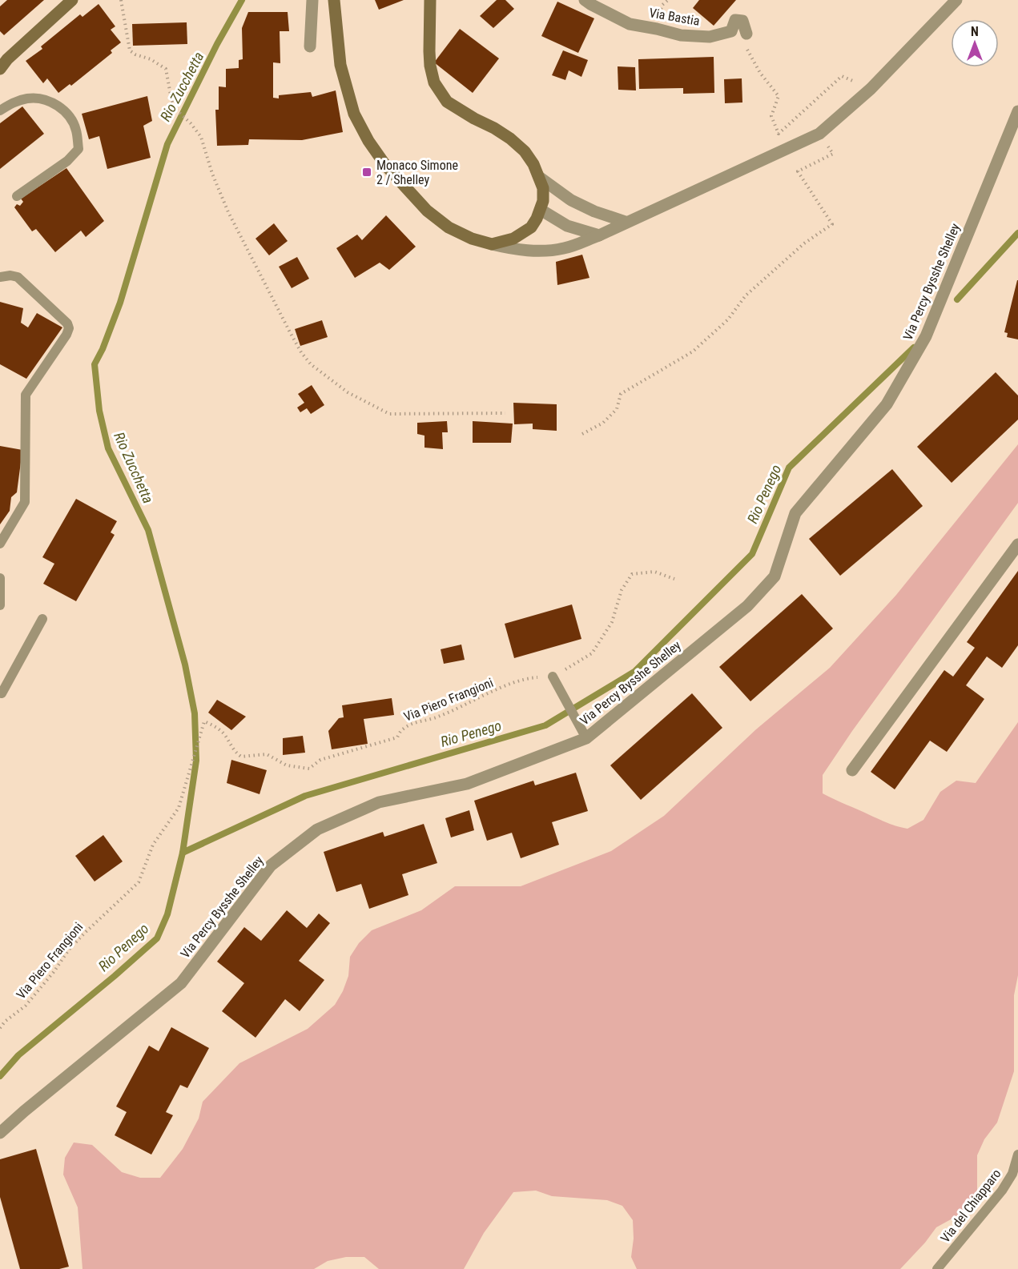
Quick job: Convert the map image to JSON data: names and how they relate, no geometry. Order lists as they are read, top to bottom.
{
  "streets": {
    "street": ["Via Bastia", "Via Percy Bysshe Shelley"],
    "lane": ["Via del Chiapparo"],
    "path": ["Via Piero Frangioni"]
  },
  "water": ["Rio Zucchetta", "Rio Penego"],
  "places": {
    "transit": ["Monaco Simone 2 / Shelley"]
  },
  "north": "top"
}
